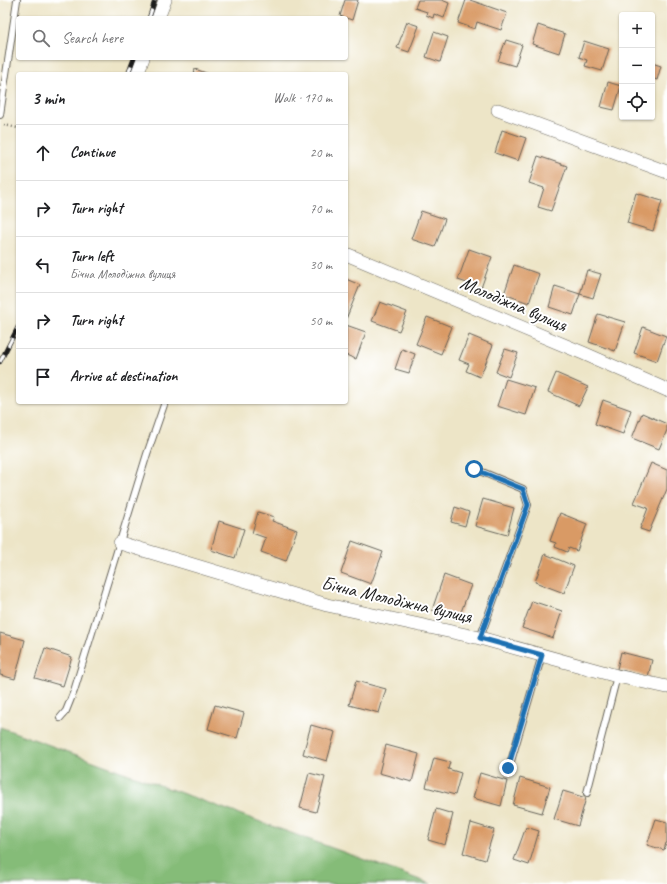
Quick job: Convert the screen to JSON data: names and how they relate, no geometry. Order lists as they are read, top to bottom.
{
  "streets": {
    "street": ["Молодіжна вулиця", "Бічна Молодіжна вулиця"]
  },
  "page": {
    "map_buttons": ["+", "−"],
    "search": "Search here",
    "heading": ["3 min", "Walk · 170 m"],
    "list": [
      ["Continue", "20 m"],
      ["Turn right", "70 m"],
      ["Turn left", "Бічна Молодіжна вулиця", "30 m"],
      ["Turn right", "50 m"],
      "Arrive at destination"
    ]
  }
}
